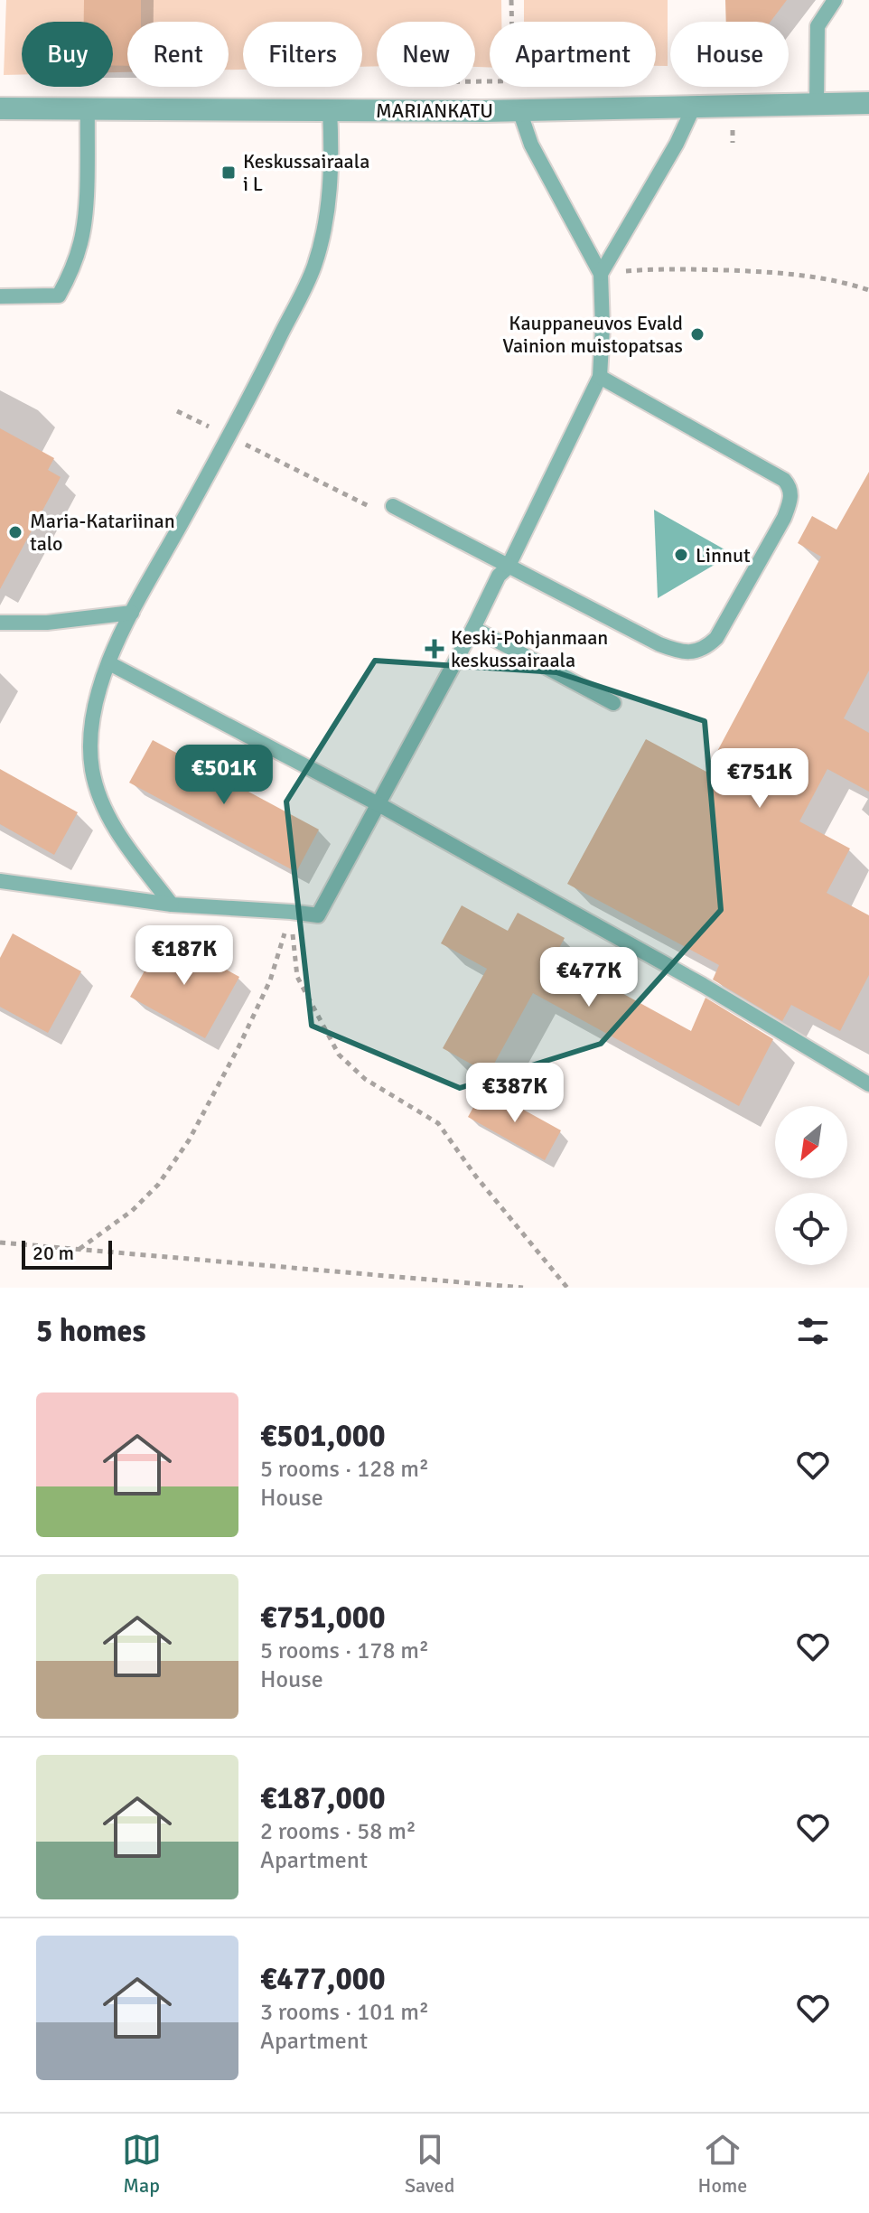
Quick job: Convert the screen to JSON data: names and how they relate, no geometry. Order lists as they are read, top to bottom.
{
  "streets": {
    "street": ["MARIANKATU"]
  },
  "places": {
    "transit": ["Keskussairaala i L"],
    "other": ["Kauppaneuvos Evald Vainion muistopatsas", "Maria-Katariinan talo", "Linnut"],
    "health": ["Keski-Pohjanmaan keskussairaala"]
  },
  "scale_bar": "20 m",
  "north": "bottom left",
  "page": {
    "chip": [
      "Buy",
      "Rent",
      "Filters",
      "New",
      "Apartment",
      "House"
    ],
    "price": [
      "€501K",
      "€751K",
      "€187K",
      "€477K",
      "€387K"
    ],
    "scale": "20 m",
    "heading": "5 homes",
    "list": [
      {
        "name": "€501,000",
        "note": "5 rooms · 128 m² · House"
      },
      {
        "name": "€751,000",
        "note": "5 rooms · 178 m² · House"
      },
      {
        "name": "€187,000",
        "note": "2 rooms · 58 m² · Apartment"
      },
      {
        "name": "€477,000",
        "note": "3 rooms · 101 m² · Apartment"
      }
    ],
    "tabs": ["Map", "Saved", "Home"]
  }
}
